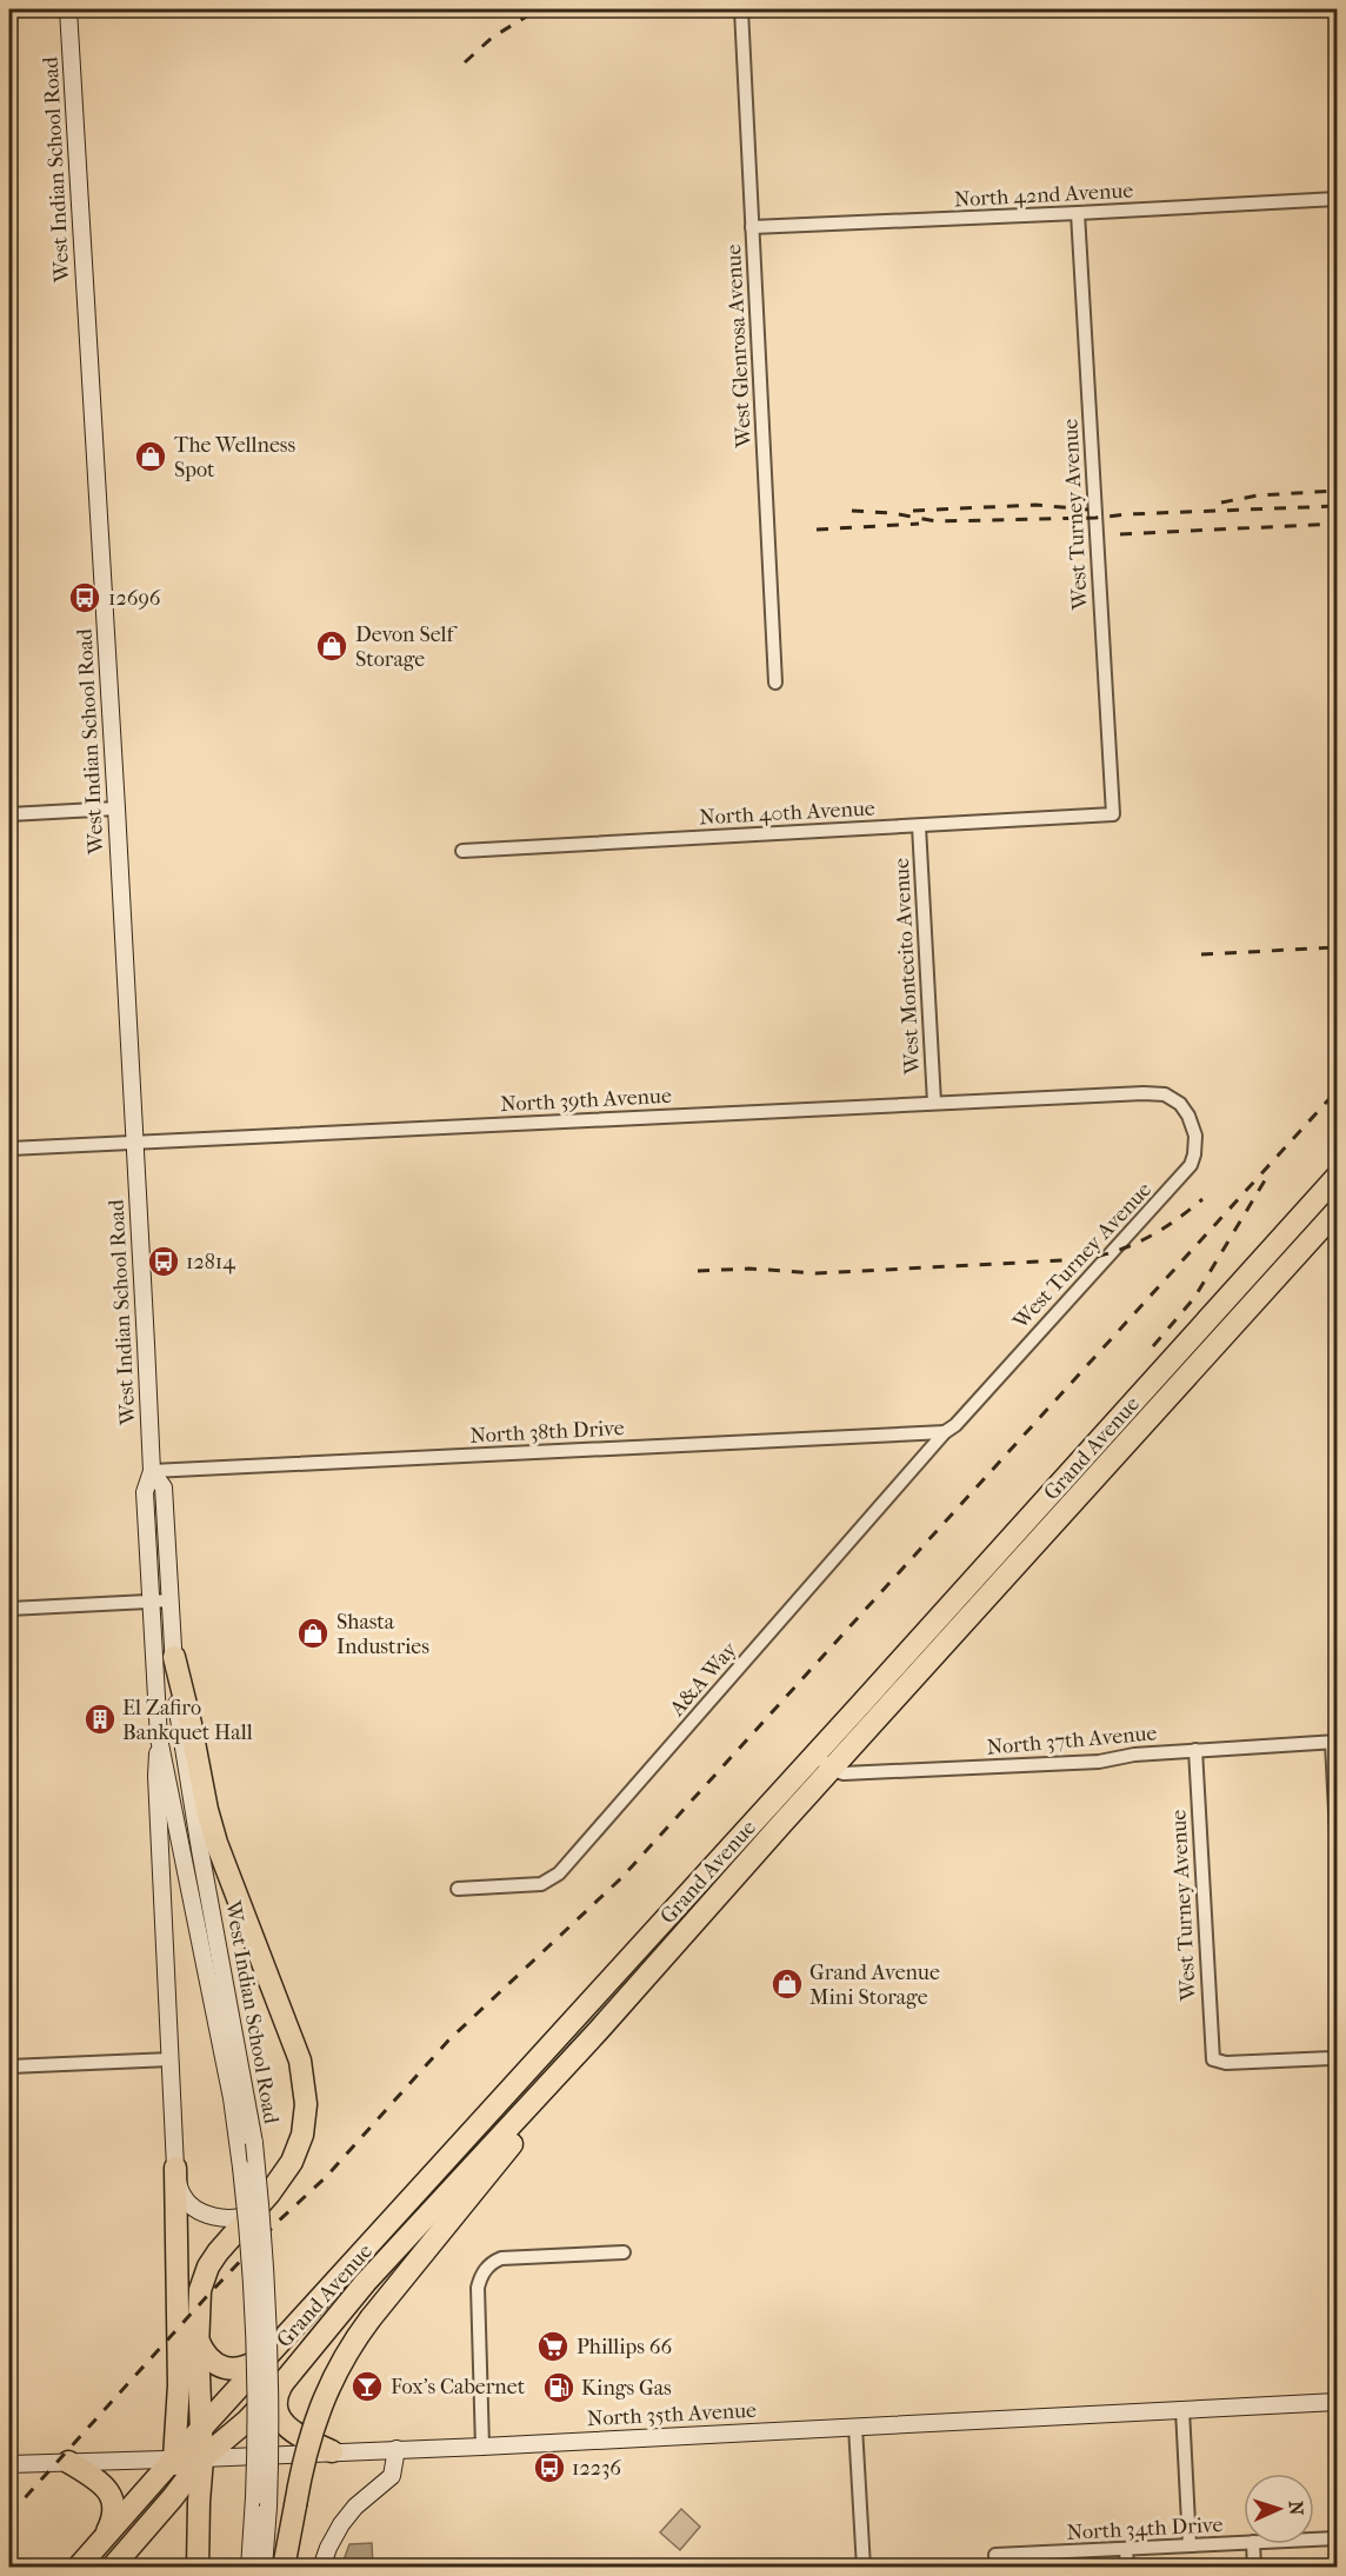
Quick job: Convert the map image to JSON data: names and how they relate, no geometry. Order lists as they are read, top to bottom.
{
  "streets": {
    "highway": ["Grand Avenue"],
    "main road": ["West Indian School Road", "North 35th Avenue"],
    "street": [
      "North 42nd Avenue",
      "West Glenrosa Avenue",
      "West Turney Avenue",
      "North 40th Avenue",
      "West Montecito Avenue",
      "North 39th Avenue",
      "North 38th Drive",
      "A&A Way",
      "North 37th Avenue",
      "North 34th Drive"
    ]
  },
  "crossings": [
    ["West Indian School Road", "North 39th Avenue"],
    ["West Indian School Road", "North 38th Drive"],
    ["North 42nd Avenue", "West Glenrosa Avenue"],
    ["North 42nd Avenue", "West Turney Avenue"],
    ["West Turney Avenue", "North 40th Avenue"],
    ["West Turney Avenue", "North 39th Avenue"],
    ["West Turney Avenue", "North 38th Drive"],
    ["West Turney Avenue", "A&A Way"],
    ["West Turney Avenue", "North 37th Avenue"],
    ["North 40th Avenue", "West Montecito Avenue"],
    ["West Montecito Avenue", "North 39th Avenue"],
    ["North 38th Drive", "A&A Way"],
    ["Grand Avenue", "North 37th Avenue"],
    ["Grand Avenue", "North 35th Avenue"]
  ],
  "places": {
    "shop": [
      "The Wellness Spot",
      "Devon Self Storage",
      "Shasta Industries",
      "Grand Avenue Mini Storage"
    ],
    "bus stop": ["12696", "12814", "12236"],
    "building": ["El Zafiro Bankquet Hall"],
    "supermarket": ["Phillips 66"],
    "bar": ["Fox's Cabernet"],
    "fuel station": ["Kings Gas"]
  },
  "north": "right"
}
